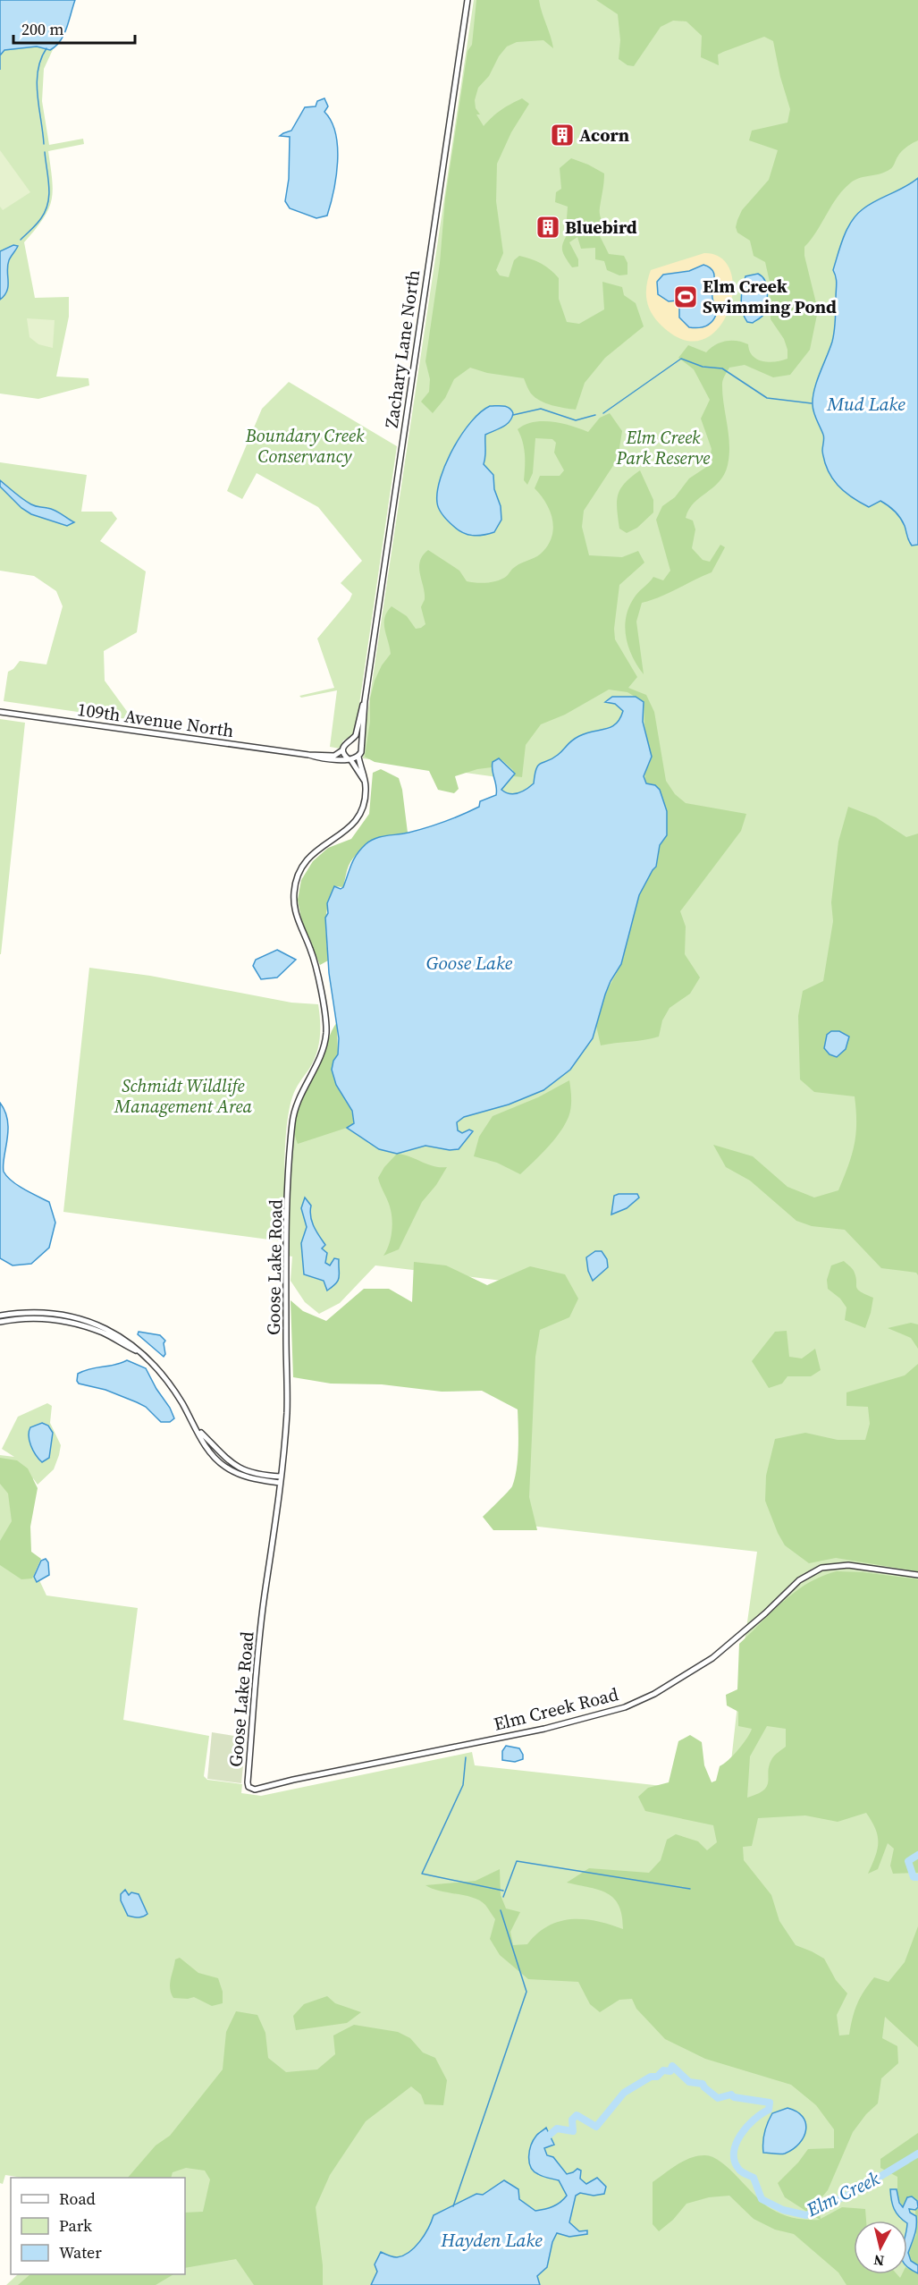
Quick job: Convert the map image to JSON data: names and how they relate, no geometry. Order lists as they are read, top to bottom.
{
  "streets": {
    "street": [
      "Zachary Lane North",
      "109th Avenue North",
      "Goose Lake Road",
      "Elm Creek Road"
    ]
  },
  "crossings": [
    ["Zachary Lane North", "109th Avenue North"],
    ["Zachary Lane North", "Goose Lake Road"],
    ["109th Avenue North", "Goose Lake Road"],
    ["Goose Lake Road", "Elm Creek Road"]
  ],
  "water": [
    "Mud Lake",
    "Goose Lake",
    "Elm Creek",
    "Hayden Lake"
  ],
  "parks": ["Boundary Creek Conservancy", "Elm Creek Park Reserve", "Schmidt Wildlife Management Area"],
  "places": {
    "building": ["Acorn", "Bluebird"],
    "sports": ["Elm Creek Swimming Pond"]
  },
  "legend": ["Road", "Park", "Water"],
  "scale_bar": "200 m",
  "north": "bottom"
}
